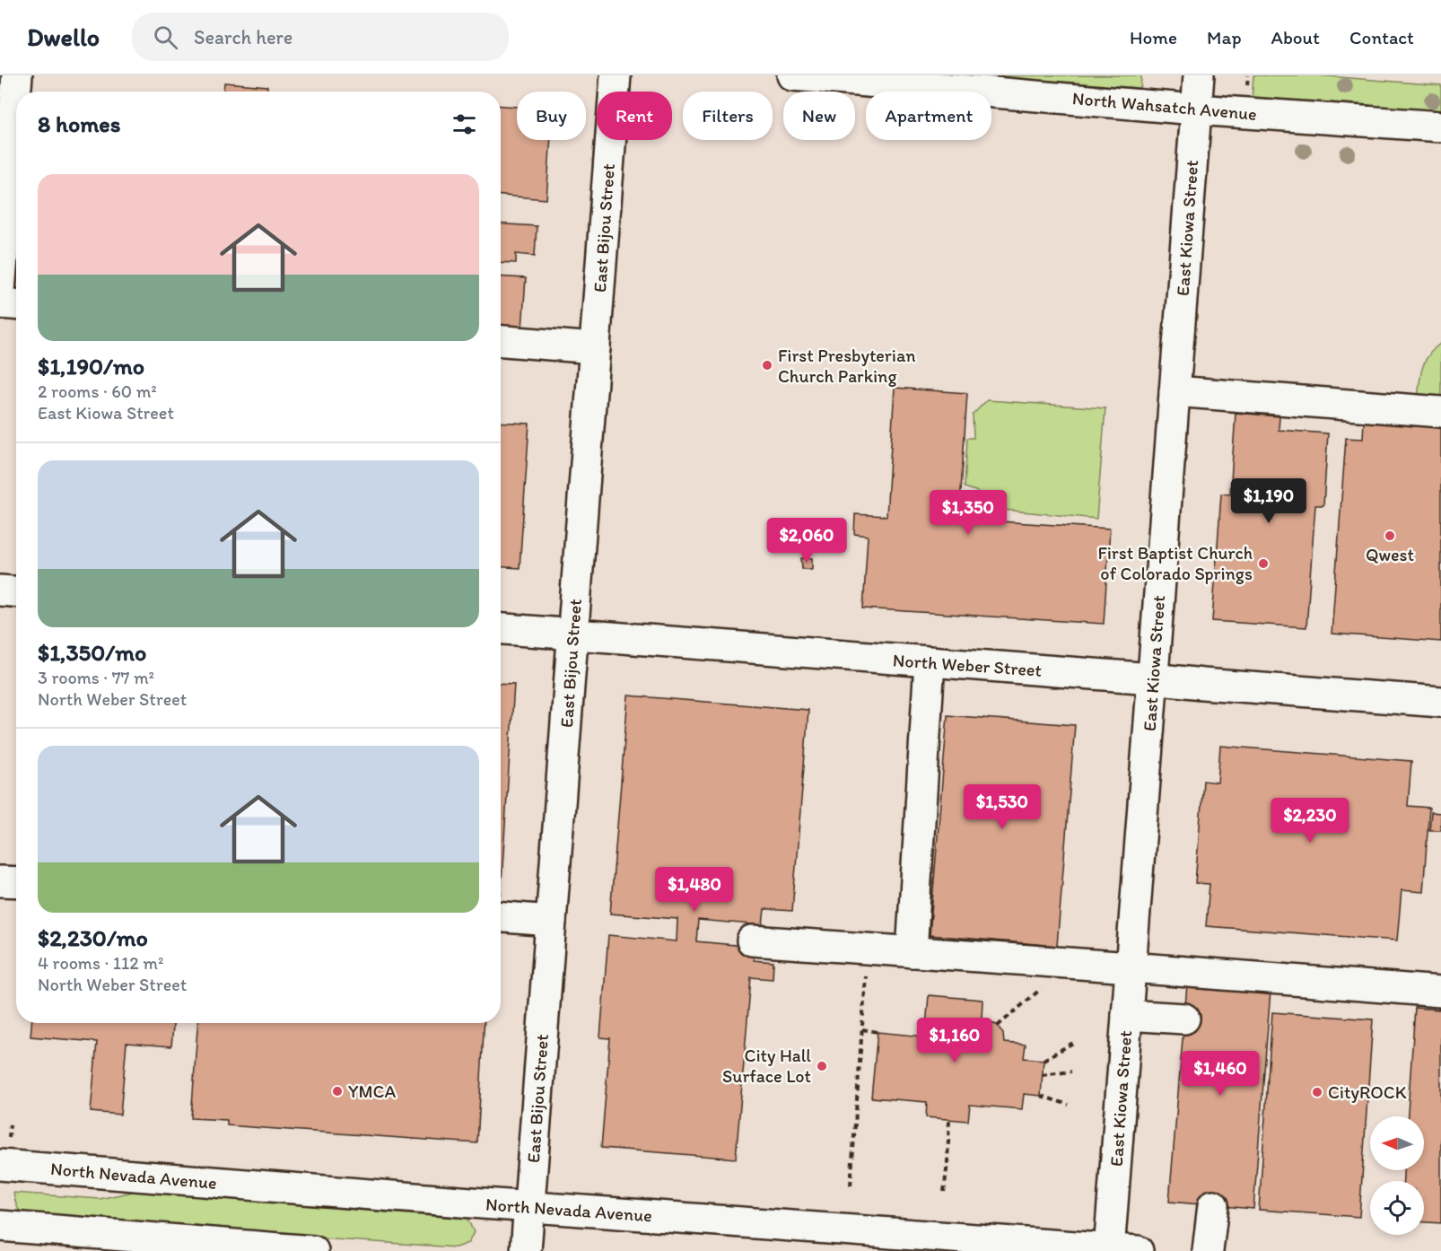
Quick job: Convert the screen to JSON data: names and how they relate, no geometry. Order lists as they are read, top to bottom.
{
  "streets": {
    "main road": [
      "North Wahsatch Avenue",
      "East Bijou Street",
      "East Kiowa Street",
      "North Weber Street",
      "North Nevada Avenue"
    ]
  },
  "crossings": [
    ["North Wahsatch Avenue", "East Kiowa Street"],
    ["East Bijou Street", "North Weber Street"],
    ["East Bijou Street", "North Nevada Avenue"],
    ["East Kiowa Street", "North Weber Street"],
    ["East Kiowa Street", "North Nevada Avenue"]
  ],
  "places": [
    "First Presbyterian Church Parking",
    "Qwest",
    "First Baptist Church of Colorado Springs",
    "City Hall Surface Lot",
    "YMCA",
    "CityROCK"
  ],
  "north": "left",
  "page": {
    "header": "Dwello",
    "search": "Search here",
    "nav": [
      "Home",
      "Map",
      "About",
      "Contact"
    ],
    "chip": [
      "Buy",
      "Rent",
      "Filters",
      "New",
      "Apartment"
    ],
    "heading": "8 homes",
    "list": [
      {
        "name": "$1,190/mo",
        "note": "2 rooms · 60 m² · East Kiowa Street"
      },
      {
        "name": "$1,350/mo",
        "note": "3 rooms · 77 m² · North Weber Street"
      },
      {
        "name": "$2,230/mo",
        "note": "4 rooms · 112 m² · North Weber Street"
      }
    ],
    "price": [
      "$1,190",
      "$1,350",
      "$2,060",
      "$1,530",
      "$2,230",
      "$1,480",
      "$1,160",
      "$1,460"
    ]
  }
}
